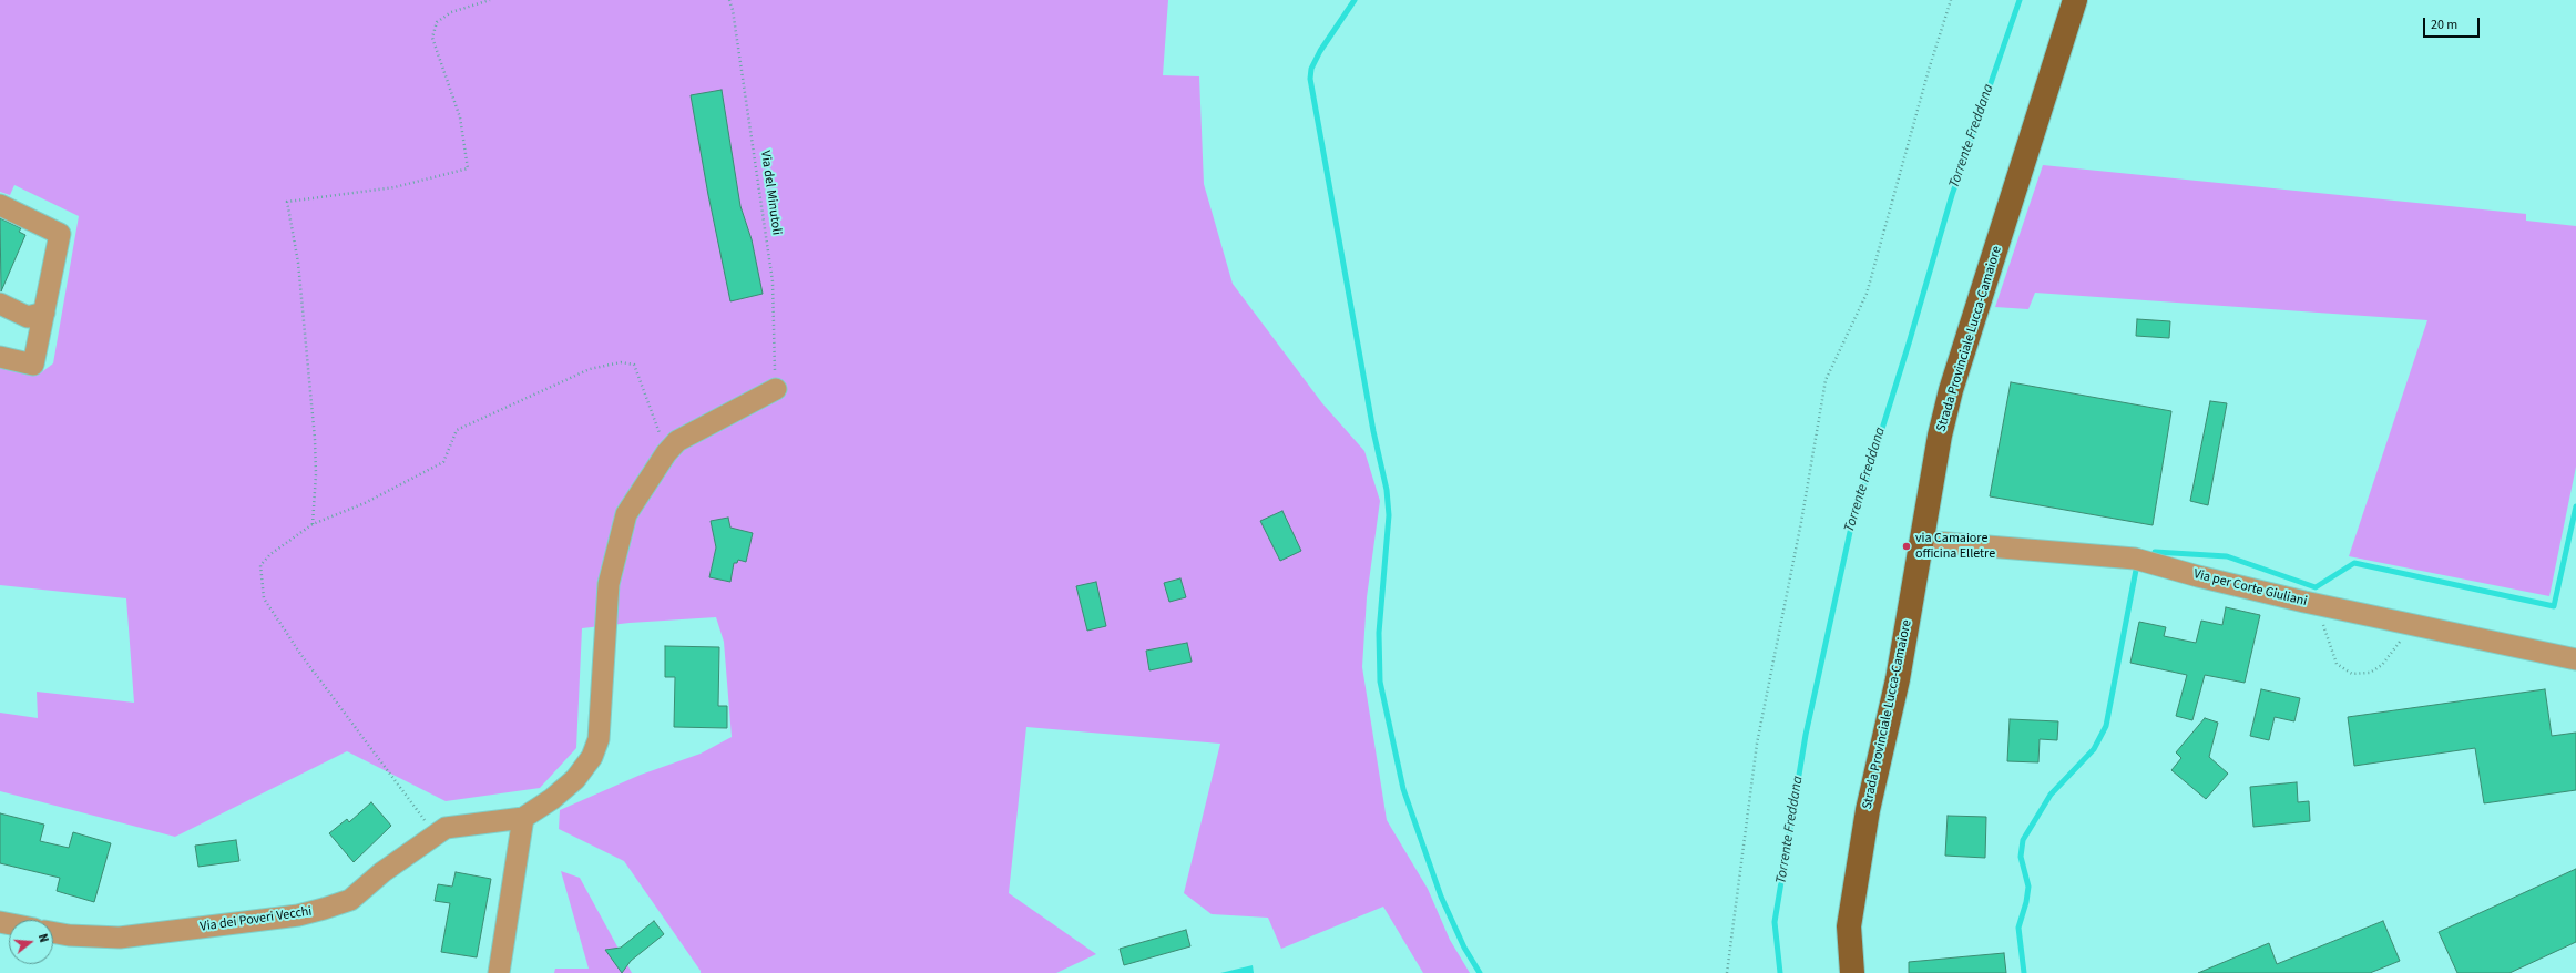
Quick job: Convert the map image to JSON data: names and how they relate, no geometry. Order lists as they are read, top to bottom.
{
  "streets": {
    "main road": ["Strada Provinciale Lucca-Camaiore"],
    "street": ["Via per Corte Giuliani", "Via dei Poveri Vecchi"],
    "path": ["Via del Minutoli"]
  },
  "crossings": [
    ["Strada Provinciale Lucca-Camaiore", "Via per Corte Giuliani"]
  ],
  "water": ["Torrente Freddana"],
  "places": ["via Camaiore officina Elletre"],
  "scale_bar": "20 m",
  "north": "right"
}
